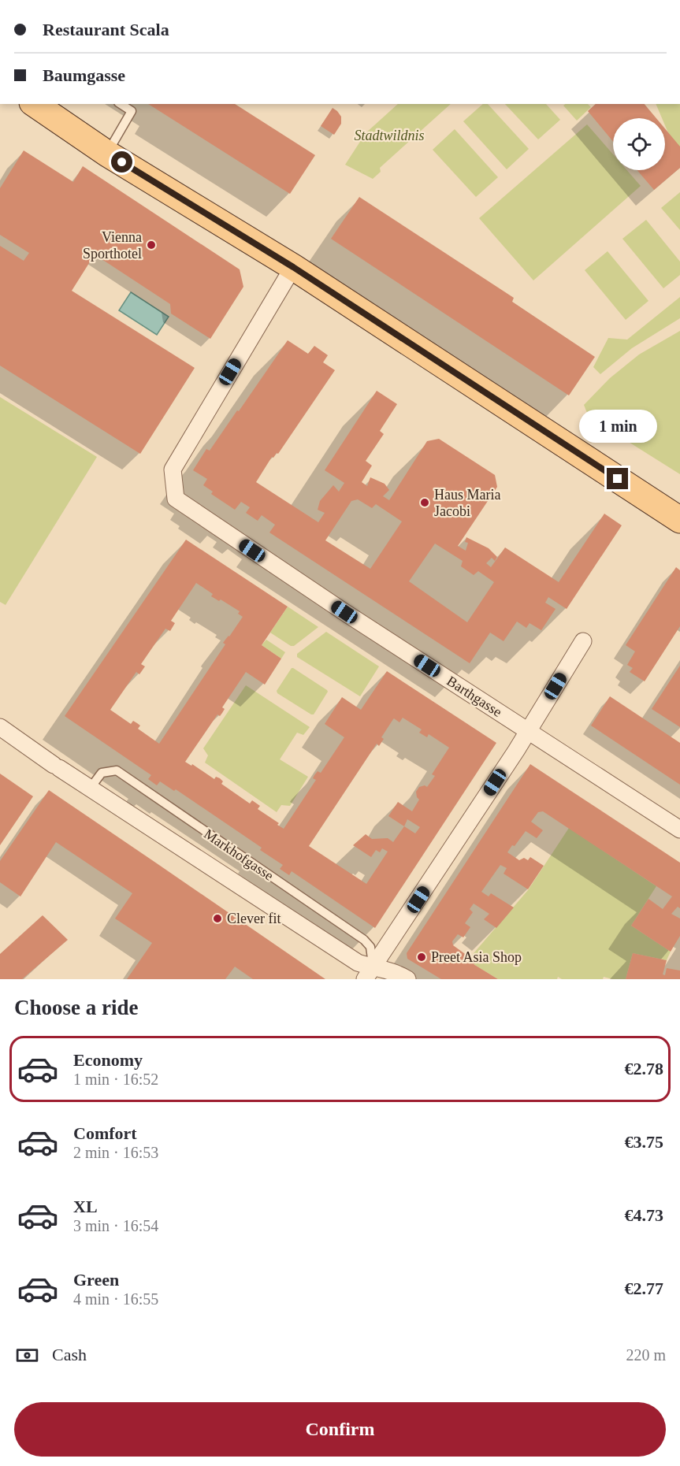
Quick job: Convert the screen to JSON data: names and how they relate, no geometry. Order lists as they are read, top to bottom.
{
  "streets": {
    "street": ["Barthgasse", "Markhofgasse"]
  },
  "parks": ["Stadtwildnis"],
  "places": [
    "Vienna Sporthotel",
    "Haus Maria Jacobi",
    "Clever fit",
    "Preet Asia Shop"
  ],
  "page": {
    "banner": ["Restaurant Scala", "Baumgasse"],
    "bubble": "1 min",
    "heading": "Choose a ride",
    "list": [
      {
        "name": "Economy",
        "note": "1 min · 16:52",
        "value": "€2.78"
      },
      {
        "name": "Comfort",
        "note": "2 min · 16:53",
        "value": "€3.75"
      },
      {
        "name": "XL",
        "note": "3 min · 16:54",
        "value": "€4.73"
      },
      {
        "name": "Green",
        "note": "4 min · 16:55",
        "value": "€2.77"
      }
    ],
    "pay": ["Cash", "220 m"],
    "buttons": "Confirm"
  }
}
